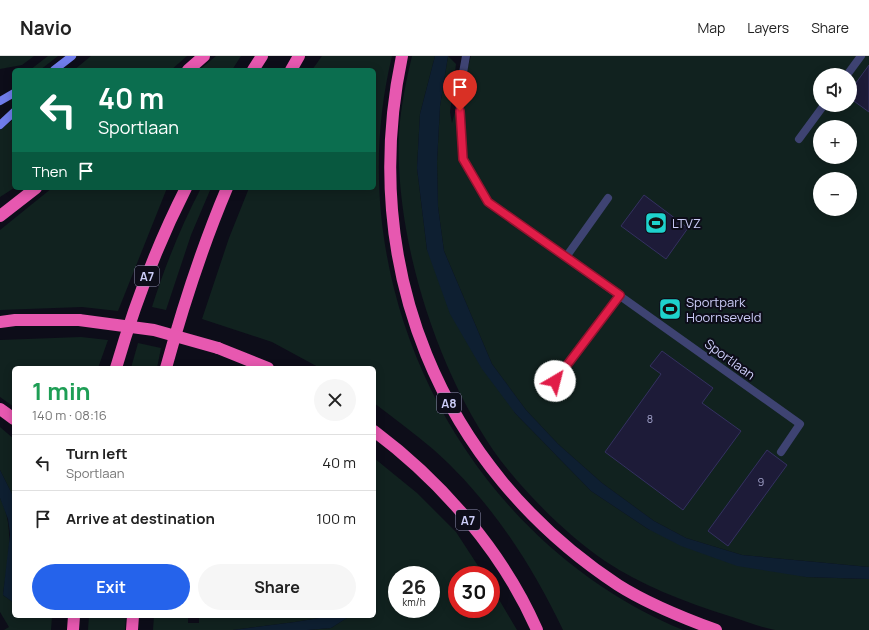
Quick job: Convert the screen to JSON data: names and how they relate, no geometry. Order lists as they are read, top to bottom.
{
  "streets": {
    "highway": ["A7", "A8"],
    "street": ["Sportlaan"]
  },
  "places": {
    "sports": ["LTVZ", "Sportpark Hoornseveld"]
  },
  "house_numbers": ["8", "9"],
  "page": {
    "header": "Navio",
    "nav": ["Map", "Layers", "Share"],
    "map_buttons": ["+", "−"],
    "turn": ["40 m", "Sportlaan"],
    "then": "Then",
    "heading": ["1 min", "140 m · 08:16"],
    "list": [
      {
        "name": "Turn left",
        "note": "Sportlaan",
        "value": "40 m"
      },
      {
        "name": "Arrive at destination",
        "value": "100 m"
      }
    ],
    "buttons": ["Exit", "Share"],
    "speed": "26 km/h",
    "limit": "30"
  }
}
